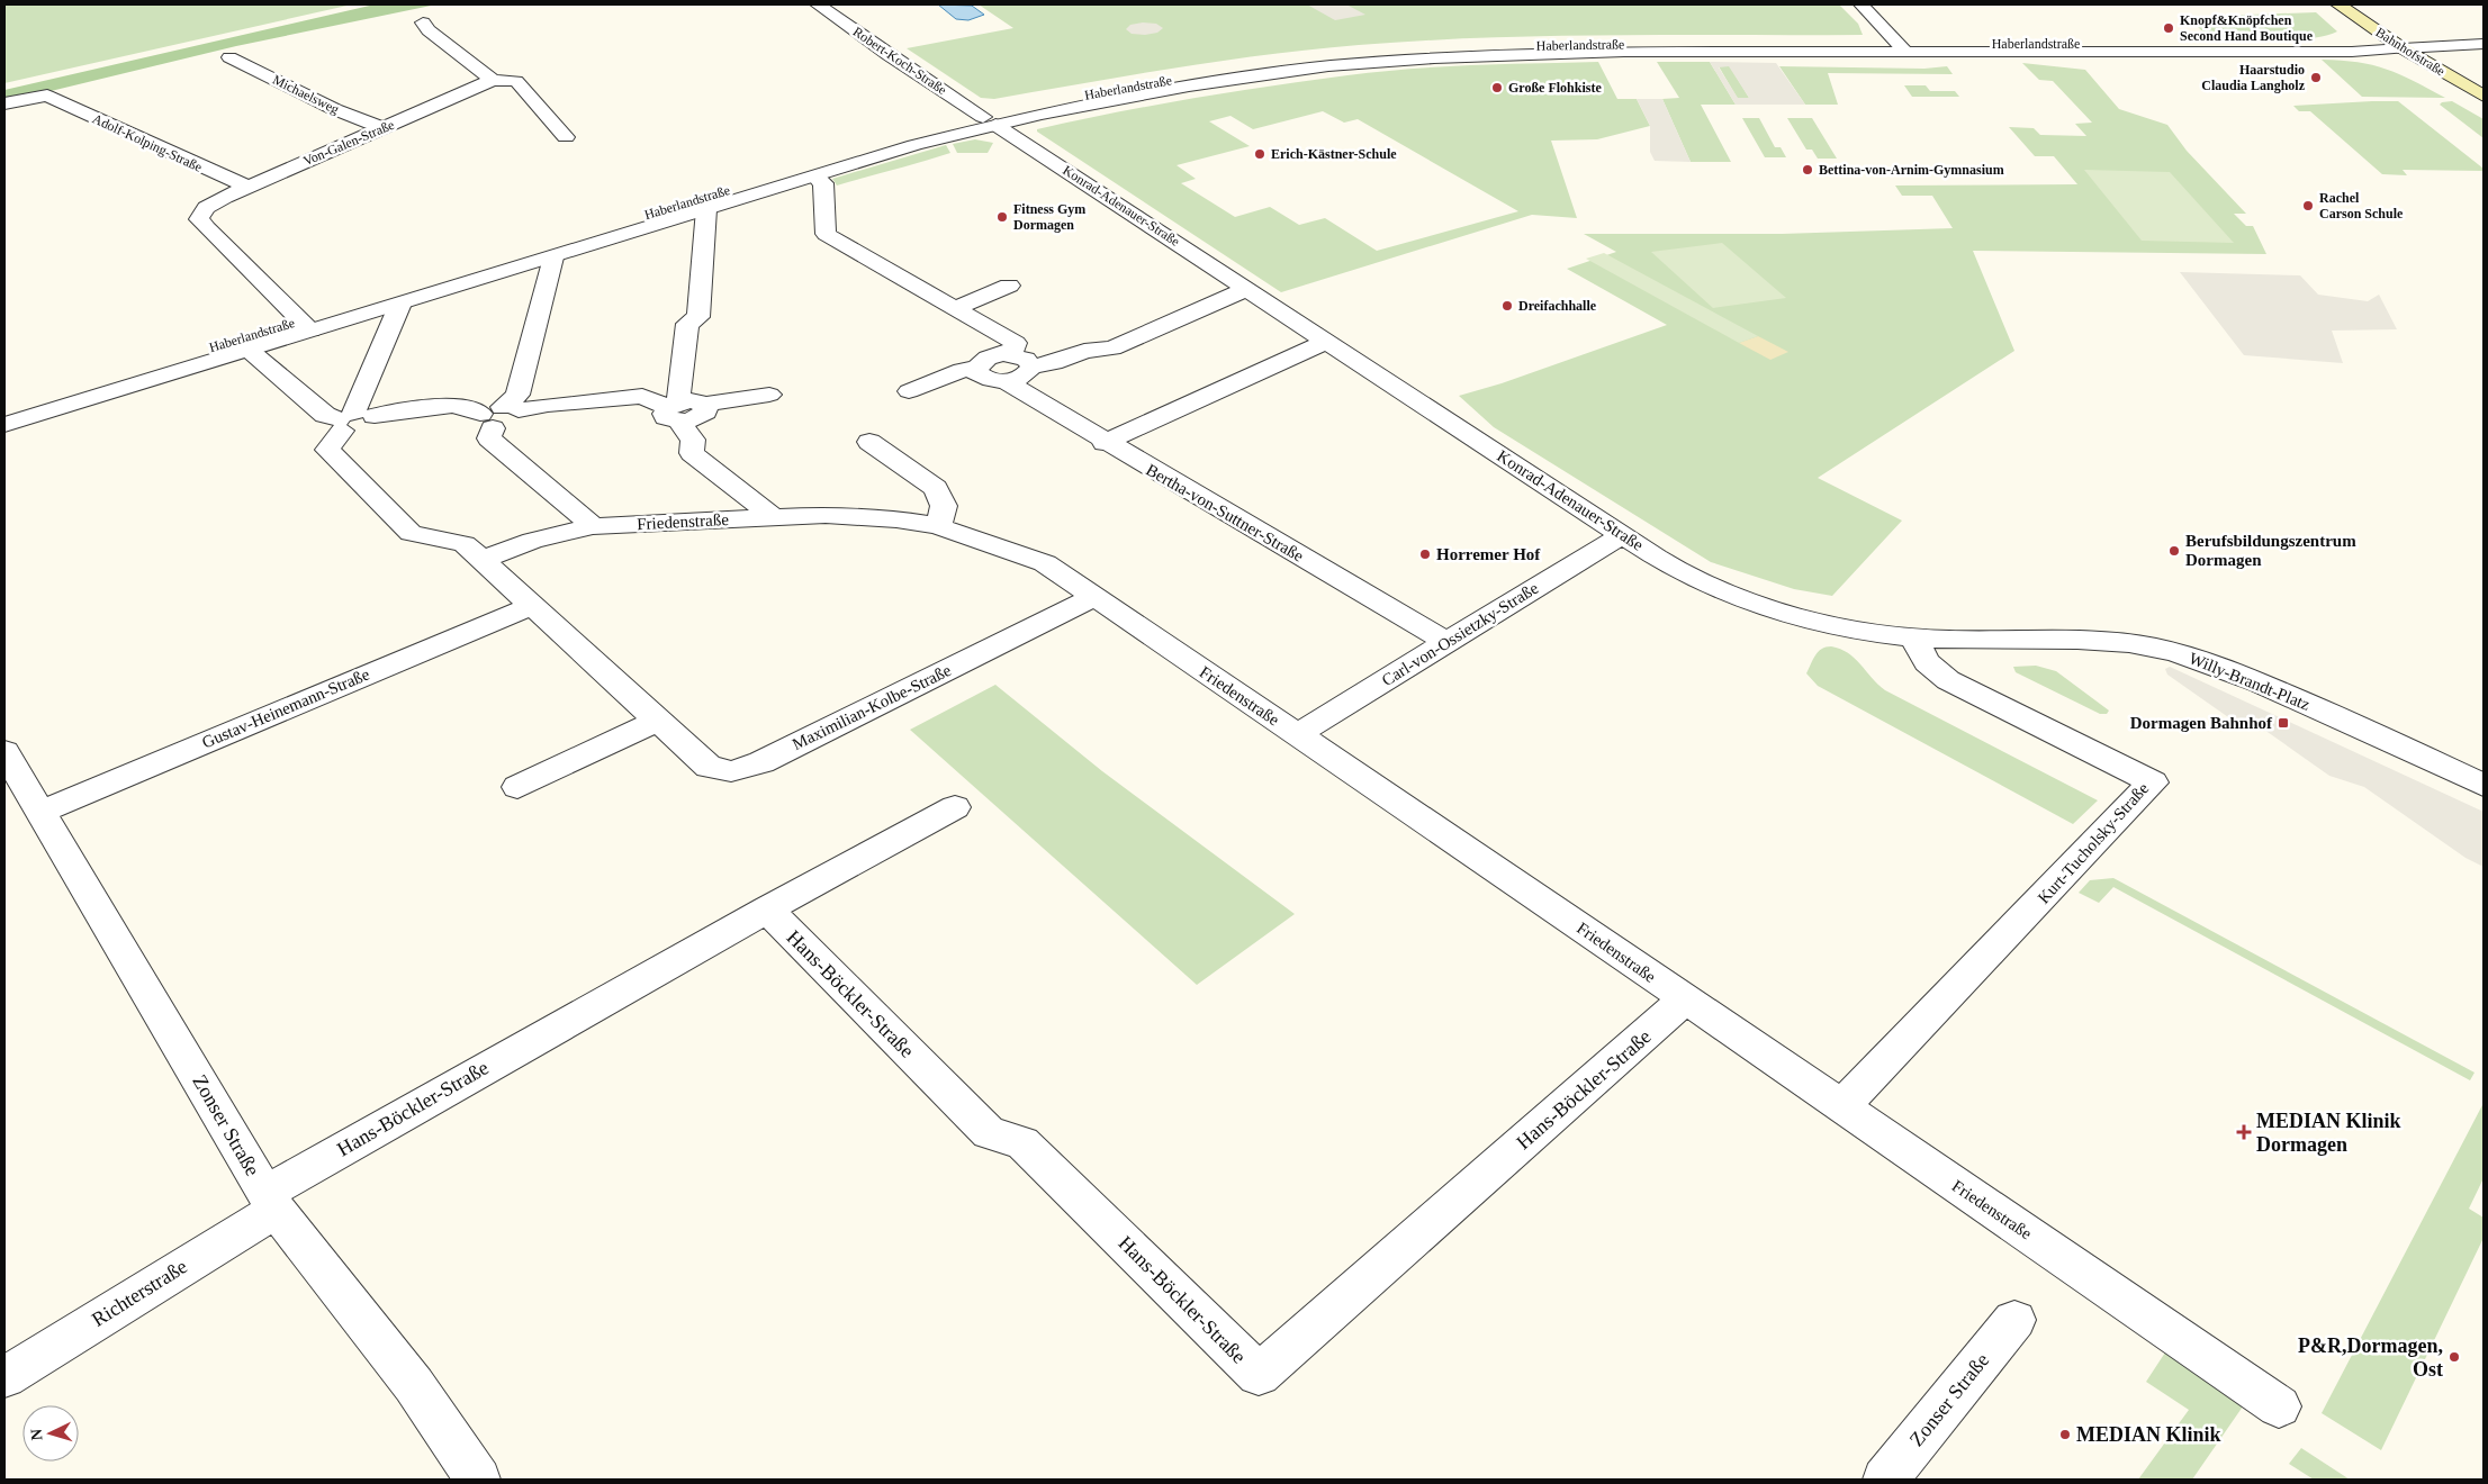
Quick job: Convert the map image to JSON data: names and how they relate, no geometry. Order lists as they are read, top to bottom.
{
  "streets": {
    "main road": ["Bahnhofstraße"],
    "street": [
      "Haberlandstraße",
      "Robert-Koch-Straße",
      "Michaelsweg",
      "Adolf-Kolping-Straße",
      "Von-Galen-Straße",
      "Konrad-Adenauer-Straße",
      "Bertha-von-Suttner-Straße",
      "Friedenstraße",
      "Carl-von-Ossietzky-Straße",
      "Willy-Brandt-Platz",
      "Maximilian-Kolbe-Straße",
      "Gustav-Heinemann-Straße",
      "Kurt-Tucholsky-Straße",
      "Hans-Böckler-Straße",
      "Zonser Straße",
      "Richterstraße"
    ]
  },
  "crossings": [
    ["Haberlandstraße", "Bahnhofstraße"],
    ["Haberlandstraße", "Robert-Koch-Straße"],
    ["Haberlandstraße", "Von-Galen-Straße"],
    ["Haberlandstraße", "Konrad-Adenauer-Straße"],
    ["Haberlandstraße", "Friedenstraße"],
    ["Robert-Koch-Straße", "Konrad-Adenauer-Straße"],
    ["Michaelsweg", "Von-Galen-Straße"],
    ["Adolf-Kolping-Straße", "Von-Galen-Straße"],
    ["Konrad-Adenauer-Straße", "Carl-von-Ossietzky-Straße"],
    ["Konrad-Adenauer-Straße", "Willy-Brandt-Platz"],
    ["Bertha-von-Suttner-Straße", "Carl-von-Ossietzky-Straße"],
    ["Friedenstraße", "Carl-von-Ossietzky-Straße"],
    ["Friedenstraße", "Maximilian-Kolbe-Straße"],
    ["Friedenstraße", "Kurt-Tucholsky-Straße"],
    ["Friedenstraße", "Hans-Böckler-Straße"],
    ["Willy-Brandt-Platz", "Kurt-Tucholsky-Straße"],
    ["Maximilian-Kolbe-Straße", "Gustav-Heinemann-Straße"],
    ["Gustav-Heinemann-Straße", "Zonser Straße"],
    ["Hans-Böckler-Straße", "Zonser Straße"],
    ["Hans-Böckler-Straße", "Richterstraße"],
    ["Zonser Straße", "Richterstraße"]
  ],
  "places": {
    "other": [
      "Knopf&Knöpfchen Second Hand Boutique",
      "Haarstudio Claudia Langholz",
      "Große Flohkiste",
      "Erich-Kästner-Schule",
      "Bettina-von-Arnim-Gymnasium",
      "Rachel Carson Schule",
      "Fitness Gym Dormagen",
      "Dreifachhalle",
      "Berufsbildungszentrum Dormagen",
      "Horremer Hof",
      "P&R,Dormagen, Ost",
      "MEDIAN Klinik"
    ],
    "transit": ["Dormagen Bahnhof"],
    "health": ["MEDIAN Klinik Dormagen"]
  },
  "north": "left"
}
